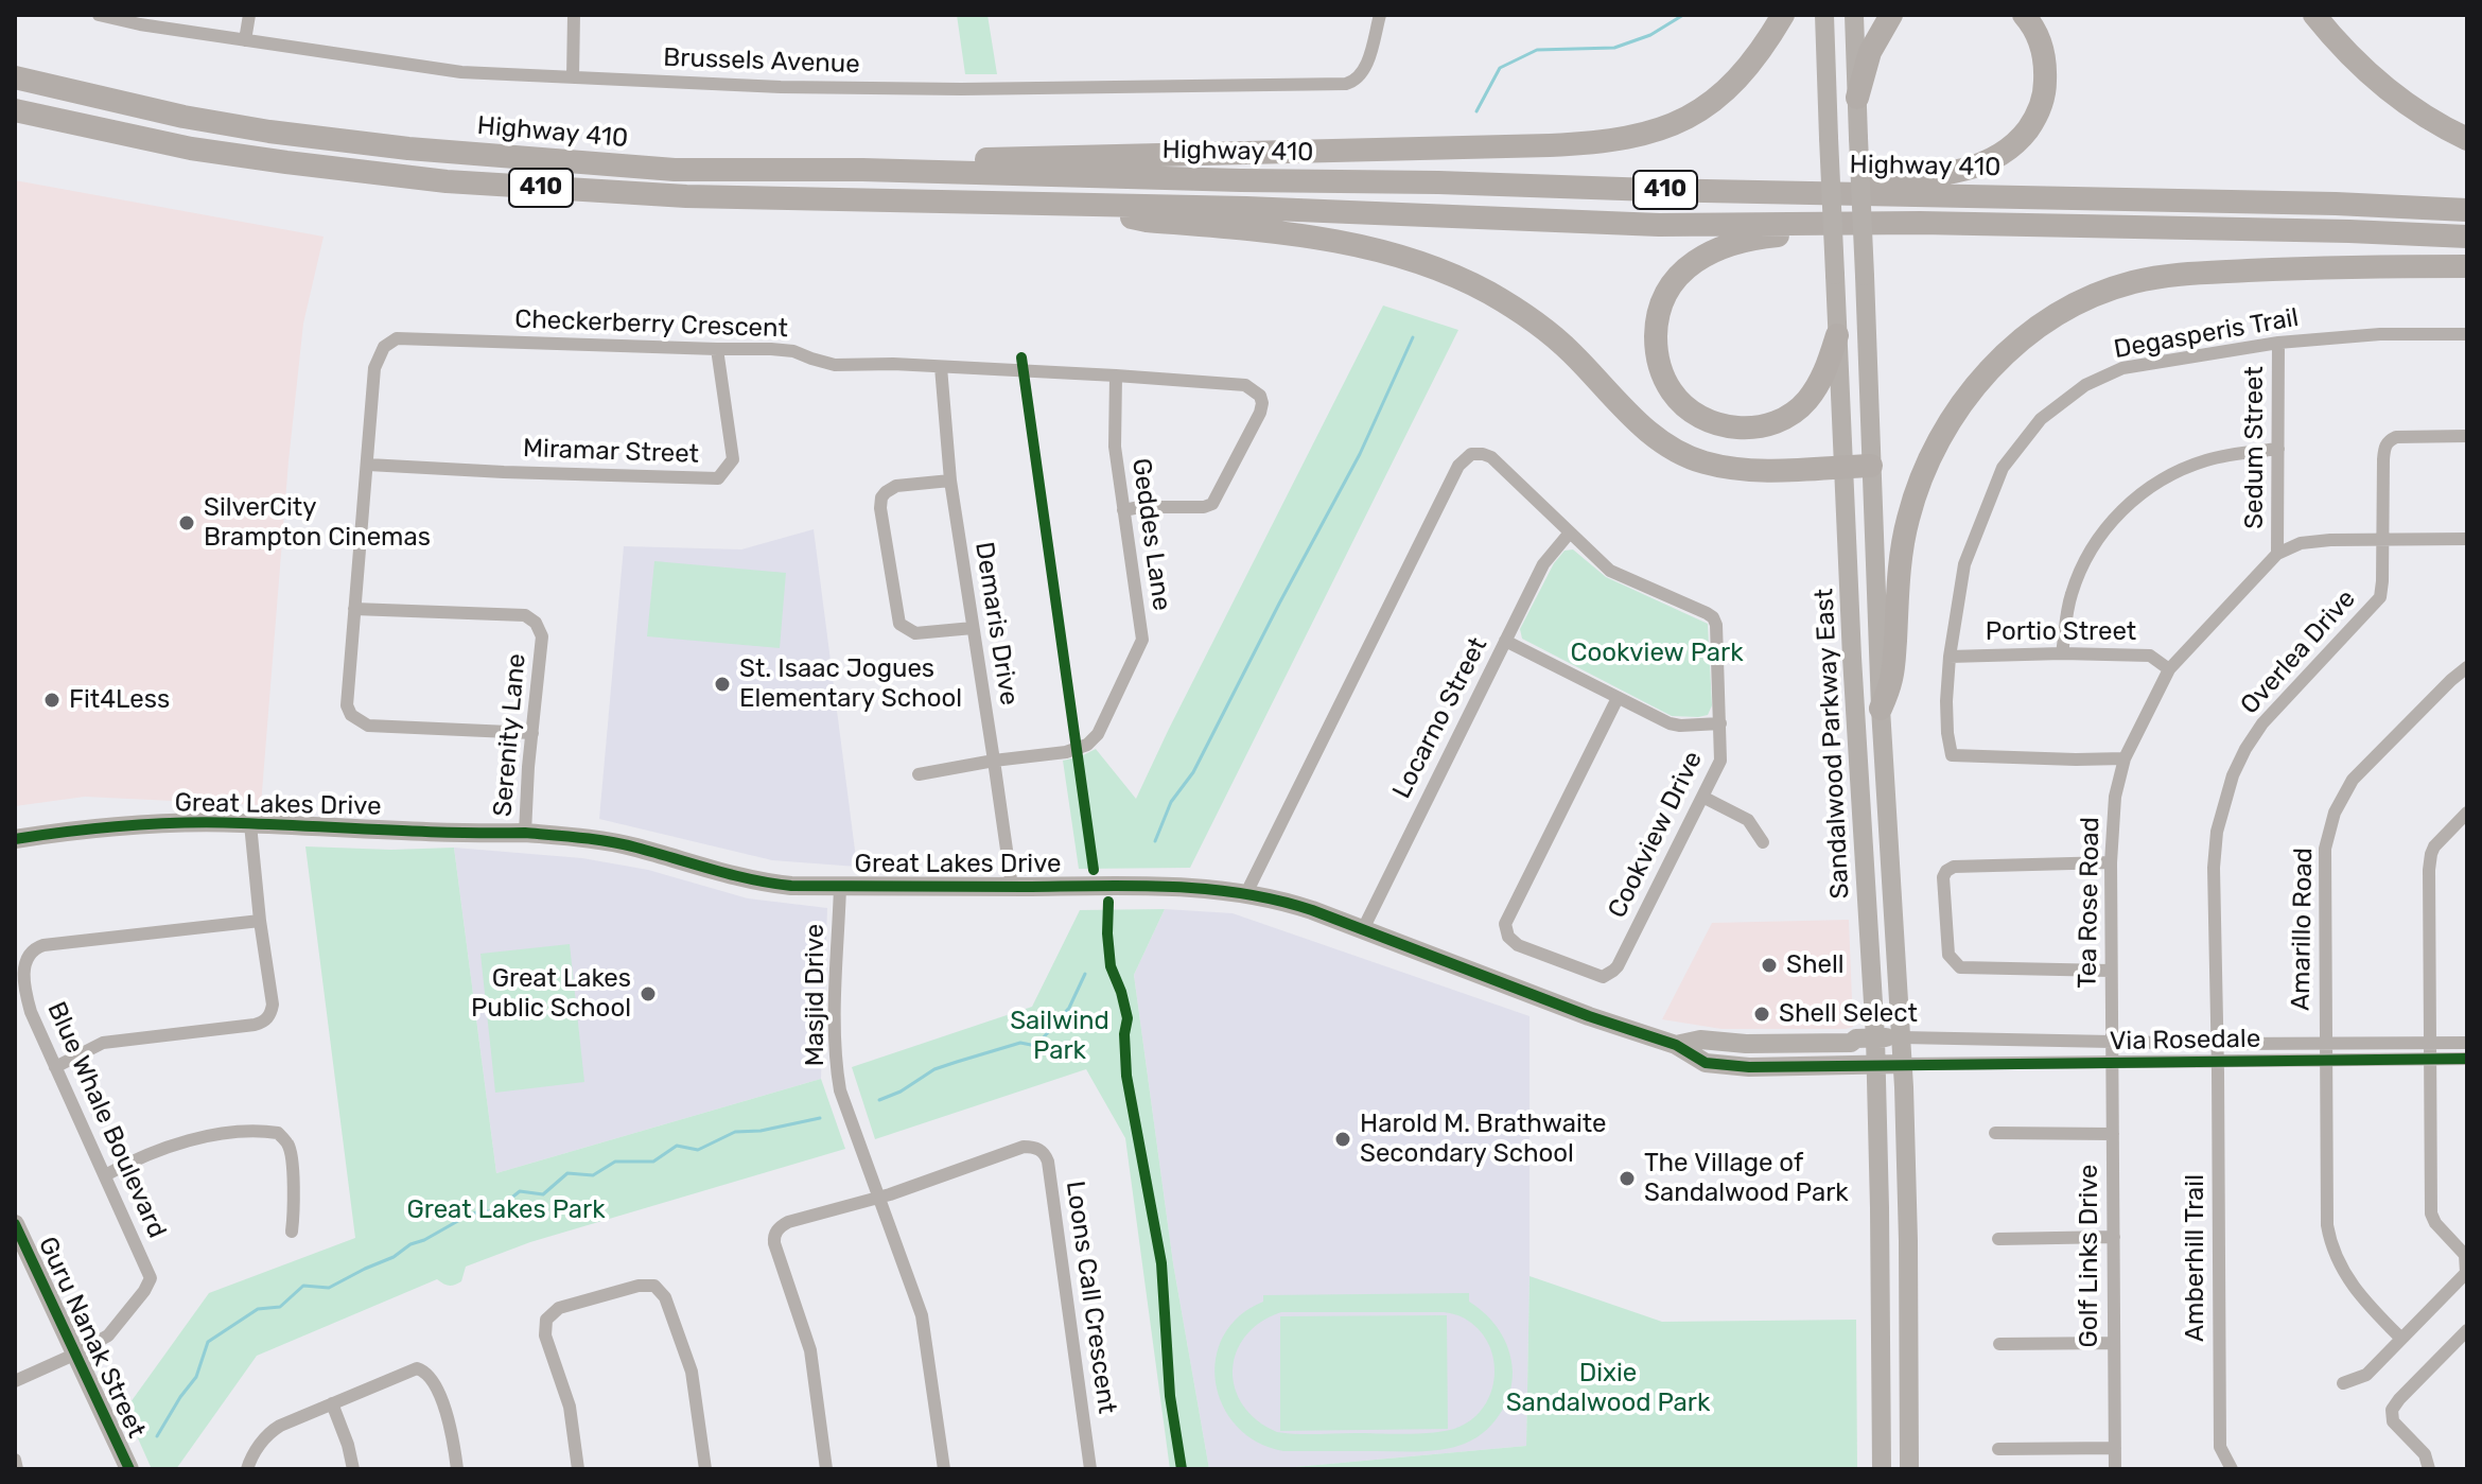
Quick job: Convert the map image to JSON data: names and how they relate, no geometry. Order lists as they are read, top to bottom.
{
  "streets": {
    "highway": ["Highway 410", "410"],
    "main road": ["Sandalwood Parkway East", "Great Lakes Drive", "Guru Nanak Street"],
    "street": [
      "Brussels Avenue",
      "Checkerberry Crescent",
      "Degasperis Trail",
      "Sedum Street",
      "Miramar Street",
      "Geddes Lane",
      "Demaris Drive",
      "Portio Street",
      "Overlea Drive",
      "Locarno Street",
      "Serenity Lane",
      "Cookview Drive",
      "Tea Rose Road",
      "Amarillo Road",
      "Masjid Drive",
      "Via Rosedale",
      "Blue Whale Boulevard",
      "Golf Links Drive",
      "Amberhill Trail",
      "Loons Call Crescent"
    ]
  },
  "crossings": [
    ["Checkerberry Crescent", "Miramar Street"],
    ["Checkerberry Crescent", "Geddes Lane"],
    ["Checkerberry Crescent", "Demaris Drive"],
    ["Checkerberry Crescent", "Serenity Lane"],
    ["Degasperis Trail", "Sedum Street"],
    ["Degasperis Trail", "Portio Street"],
    ["Degasperis Trail", "Tea Rose Road"],
    ["Sedum Street", "Tea Rose Road"],
    ["Geddes Lane", "Demaris Drive"],
    ["Demaris Drive", "Great Lakes Drive"],
    ["Portio Street", "Tea Rose Road"],
    ["Overlea Drive", "Tea Rose Road"],
    ["Overlea Drive", "Via Rosedale"],
    ["Overlea Drive", "Amberhill Trail"],
    ["Locarno Street", "Great Lakes Drive"],
    ["Locarno Street", "Cookview Drive"],
    ["Serenity Lane", "Great Lakes Drive"],
    ["Sandalwood Parkway East", "Great Lakes Drive"],
    ["Sandalwood Parkway East", "Via Rosedale"],
    ["Great Lakes Drive", "Cookview Drive"],
    ["Great Lakes Drive", "Masjid Drive"],
    ["Great Lakes Drive", "Via Rosedale"],
    ["Tea Rose Road", "Via Rosedale"],
    ["Tea Rose Road", "Golf Links Drive"],
    ["Amarillo Road", "Via Rosedale"],
    ["Masjid Drive", "Loons Call Crescent"],
    ["Via Rosedale", "Golf Links Drive"],
    ["Via Rosedale", "Amberhill Trail"],
    ["Blue Whale Boulevard", "Guru Nanak Street"]
  ],
  "parks": [
    "Cookview Park",
    "Sailwind Park",
    "Great Lakes Park",
    "Dixie Sandalwood Park"
  ],
  "places": [
    "SilverCity Brampton Cinemas",
    "St. Isaac Jogues Elementary School",
    "Fit4Less",
    "Shell",
    "Great Lakes Public School",
    "Shell Select",
    "Harold M. Brathwaite Secondary School",
    "The Village of Sandalwood Park"
  ]
}
